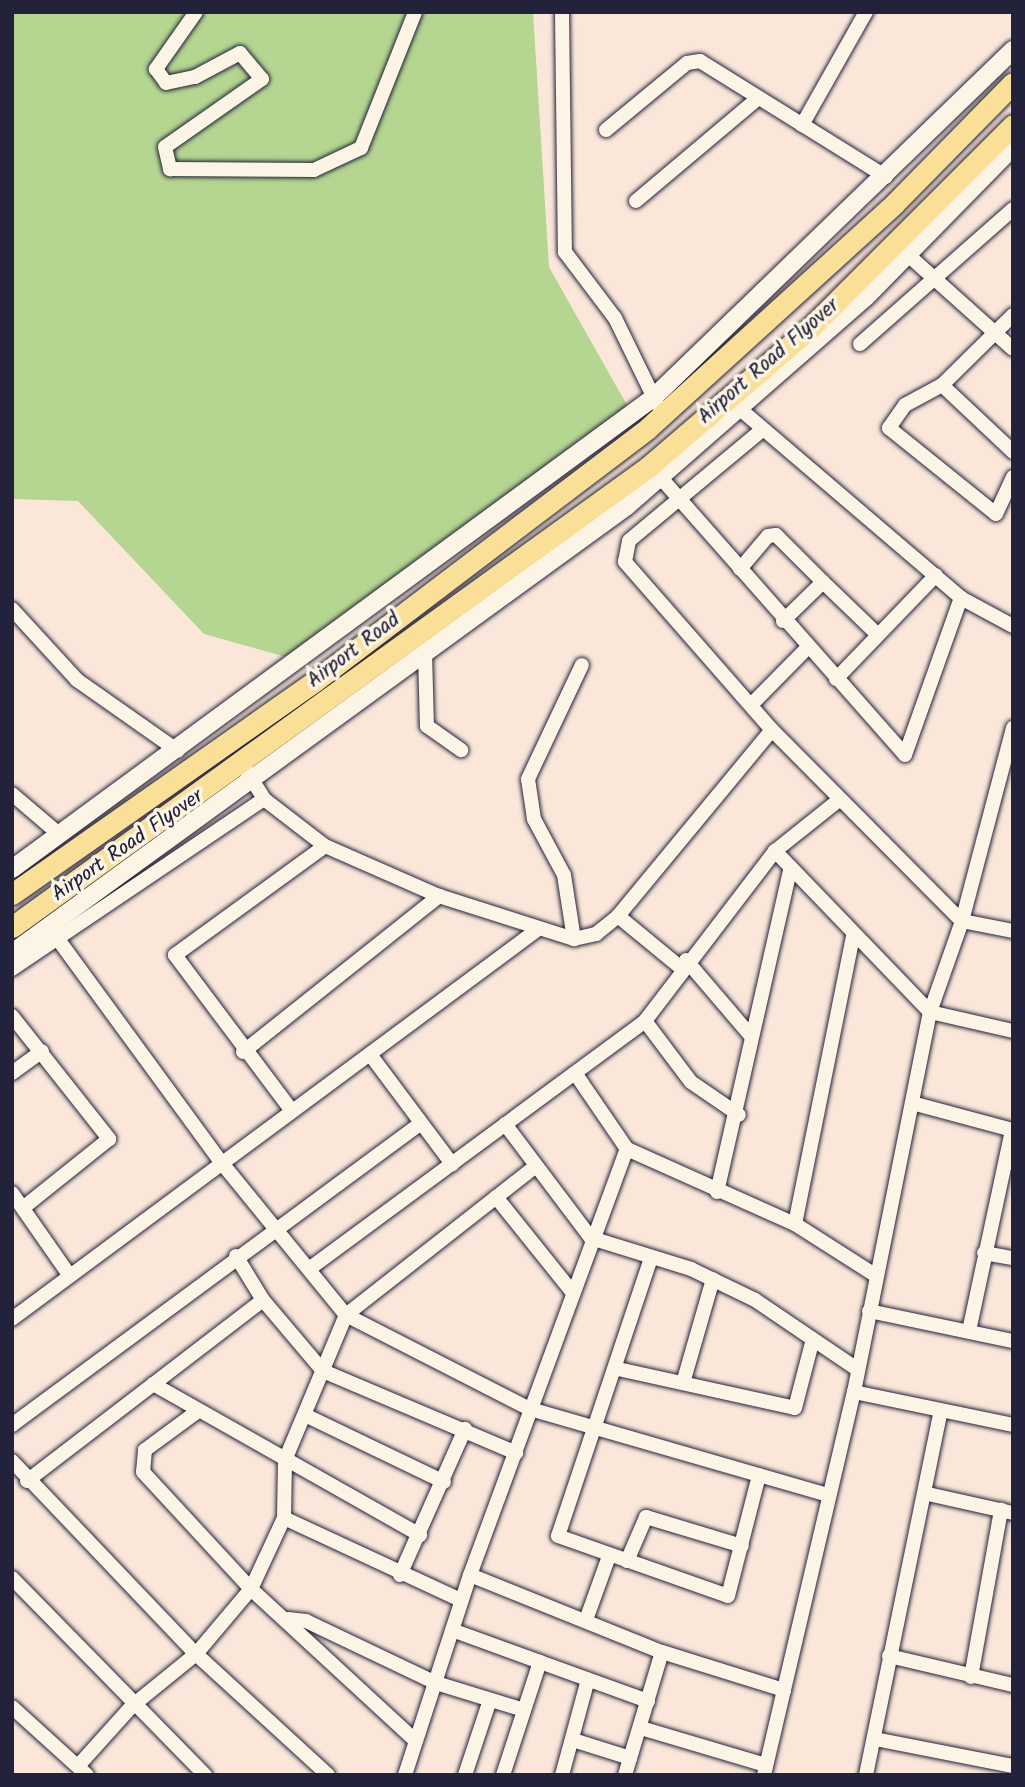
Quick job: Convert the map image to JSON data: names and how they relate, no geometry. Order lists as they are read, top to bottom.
{
  "streets": {
    "main road": ["Airport Road Flyover", "Airport Road"]
  },
  "crossings": [
    ["Airport Road Flyover", "Airport Road"]
  ]
}
